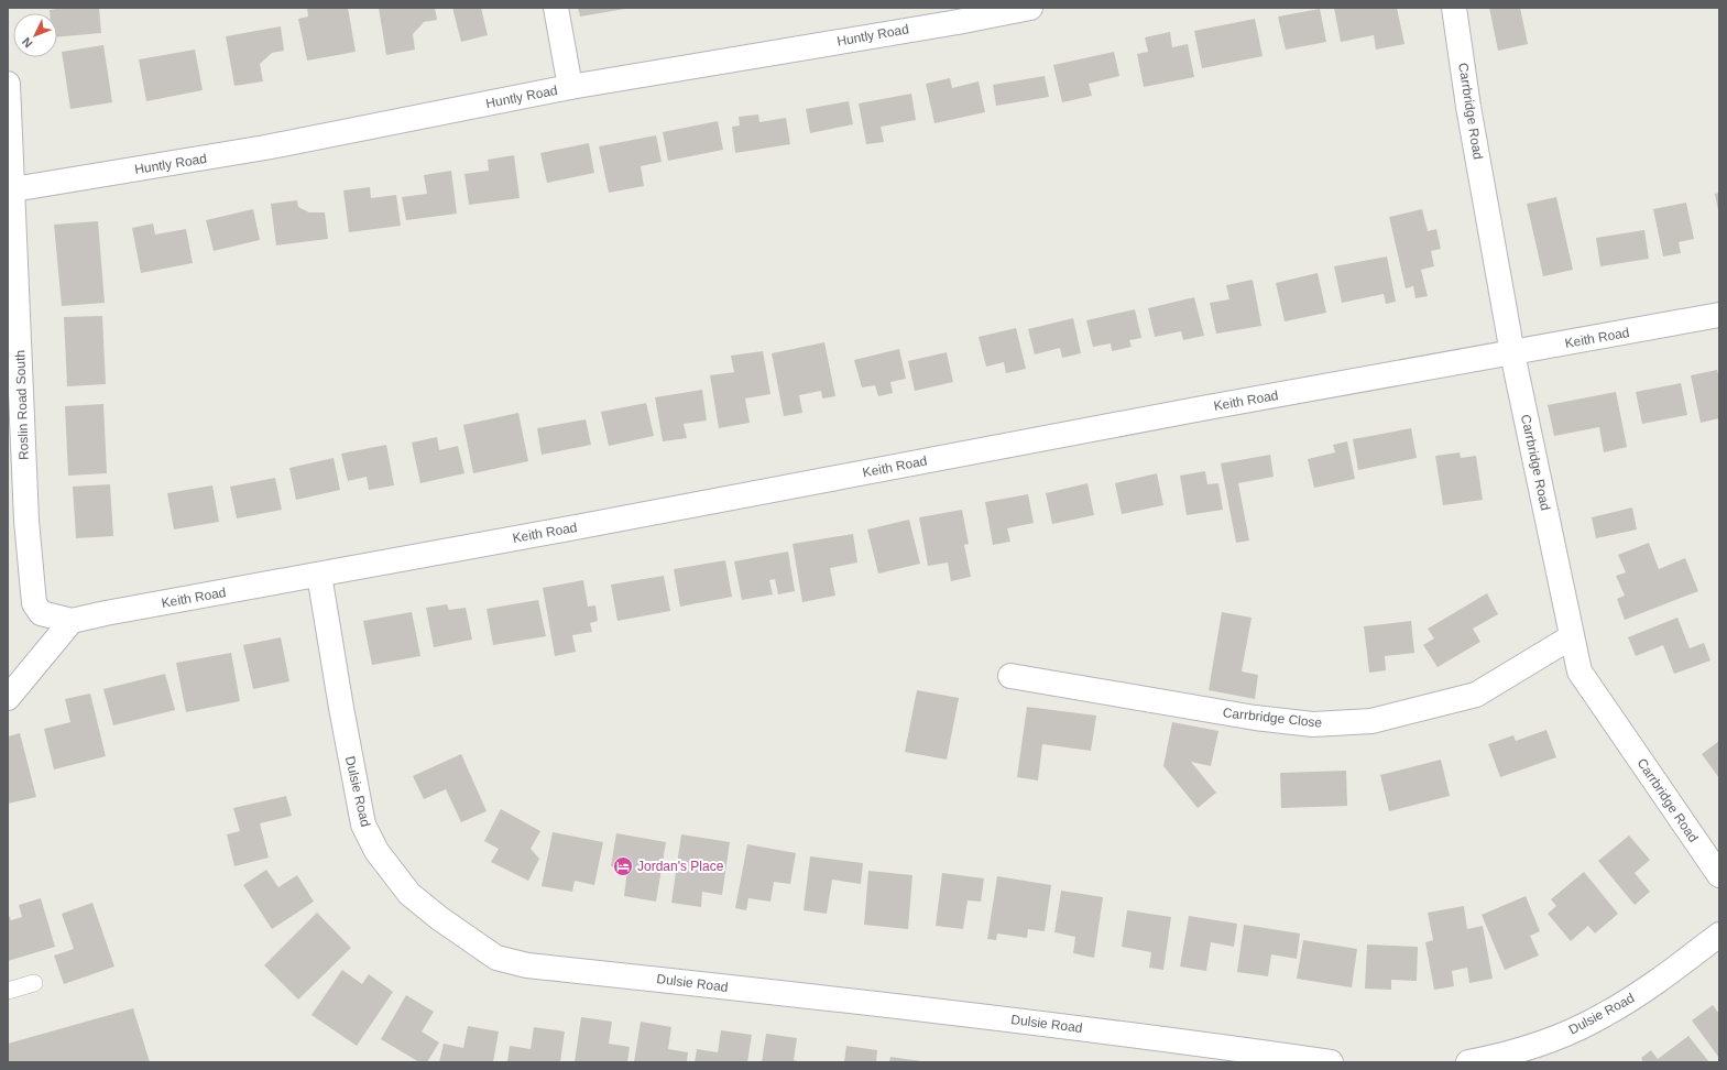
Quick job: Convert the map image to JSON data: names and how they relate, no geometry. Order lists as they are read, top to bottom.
{
  "streets": {
    "street": [
      "Huntly Road",
      "Carrbridge Road",
      "Keith Road",
      "Roslin Road South",
      "Carrbridge Close",
      "Dulsie Road"
    ]
  },
  "crossings": [
    ["Huntly Road", "Roslin Road South"],
    ["Carrbridge Road", "Keith Road"],
    ["Carrbridge Road", "Carrbridge Close"],
    ["Keith Road", "Roslin Road South"],
    ["Keith Road", "Dulsie Road"]
  ],
  "places": {
    "hotel": ["Jordan's Place"]
  },
  "north": "bottom left"
}
